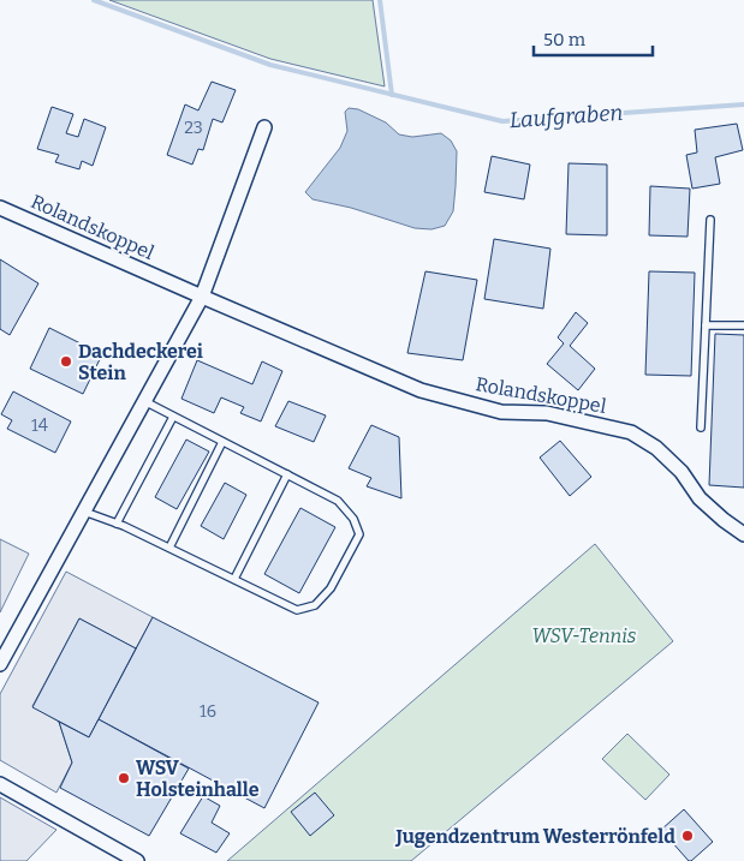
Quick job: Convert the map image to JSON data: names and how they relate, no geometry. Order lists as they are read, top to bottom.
{
  "streets": {
    "street": ["Rolandskoppel"]
  },
  "water": ["Laufgraben"],
  "parks": ["WSV-Tennis"],
  "places": ["Dachdeckerei Stein", "WSV Holsteinhalle", "Jugendzentrum Westerrönfeld"],
  "house_numbers": ["23", "14", "16"],
  "scale_bar": "50 m"
}
